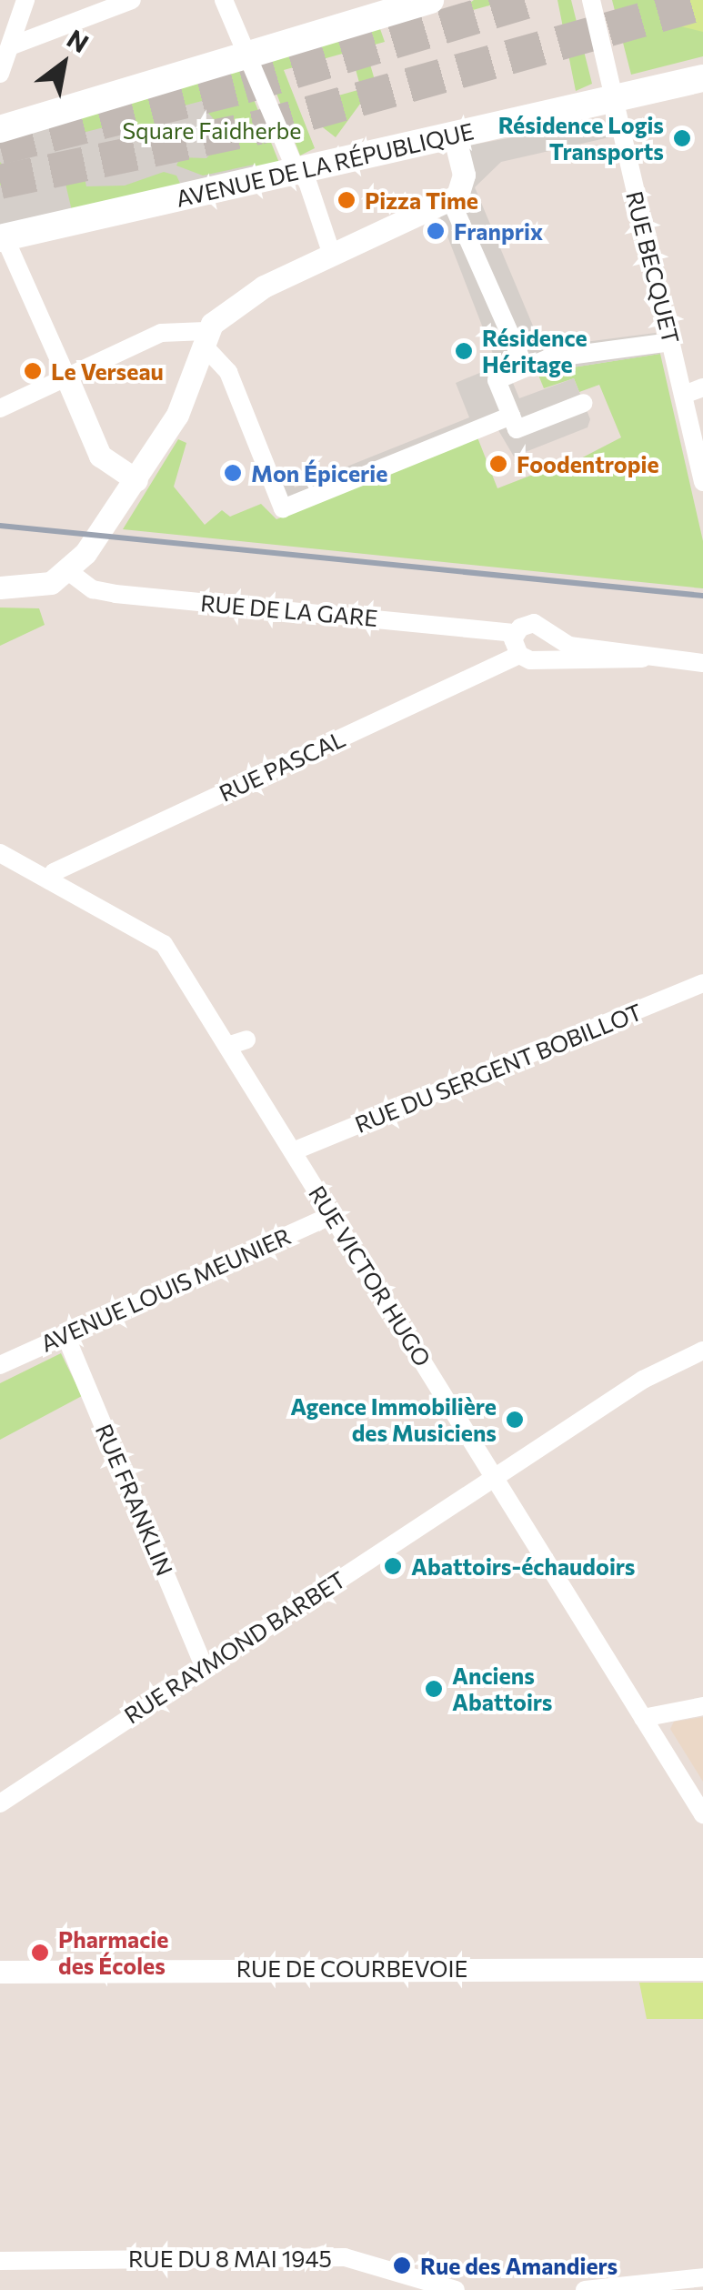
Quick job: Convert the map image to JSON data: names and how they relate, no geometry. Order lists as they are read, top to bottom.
{
  "streets": {
    "main road": ["AVENUE DE LA RÉPUBLIQUE"],
    "street": [
      "RUE BECQUET",
      "RUE DE LA GARE",
      "RUE PASCAL",
      "RUE DU SERGENT BOBILLOT",
      "RUE VICTOR HUGO",
      "AVENUE LOUIS MEUNIER",
      "RUE FRANKLIN",
      "RUE RAYMOND BARBET",
      "RUE DE COURBEVOIE",
      "RUE DU 8 MAI 1945"
    ]
  },
  "crossings": [
    ["AVENUE DE LA RÉPUBLIQUE", "RUE BECQUET"],
    ["RUE DE LA GARE", "RUE PASCAL"],
    ["RUE PASCAL", "RUE VICTOR HUGO"],
    ["RUE DU SERGENT BOBILLOT", "RUE VICTOR HUGO"],
    ["RUE VICTOR HUGO", "AVENUE LOUIS MEUNIER"],
    ["RUE VICTOR HUGO", "RUE RAYMOND BARBET"],
    ["AVENUE LOUIS MEUNIER", "RUE FRANKLIN"],
    ["RUE FRANKLIN", "RUE RAYMOND BARBET"]
  ],
  "parks": ["Square Faidherbe"],
  "places": [
    "Résidence Logis Transports",
    "Pizza Time",
    "Franprix",
    "Résidence Héritage",
    "Le Verseau",
    "Foodentropie",
    "Mon Épicerie",
    "Agence Immobilière des Musiciens",
    "Abattoirs-échaudoirs",
    "Anciens Abattoirs",
    "Pharmacie des Écoles",
    "Rue des Amandiers"
  ],
  "north": "top right"
}
